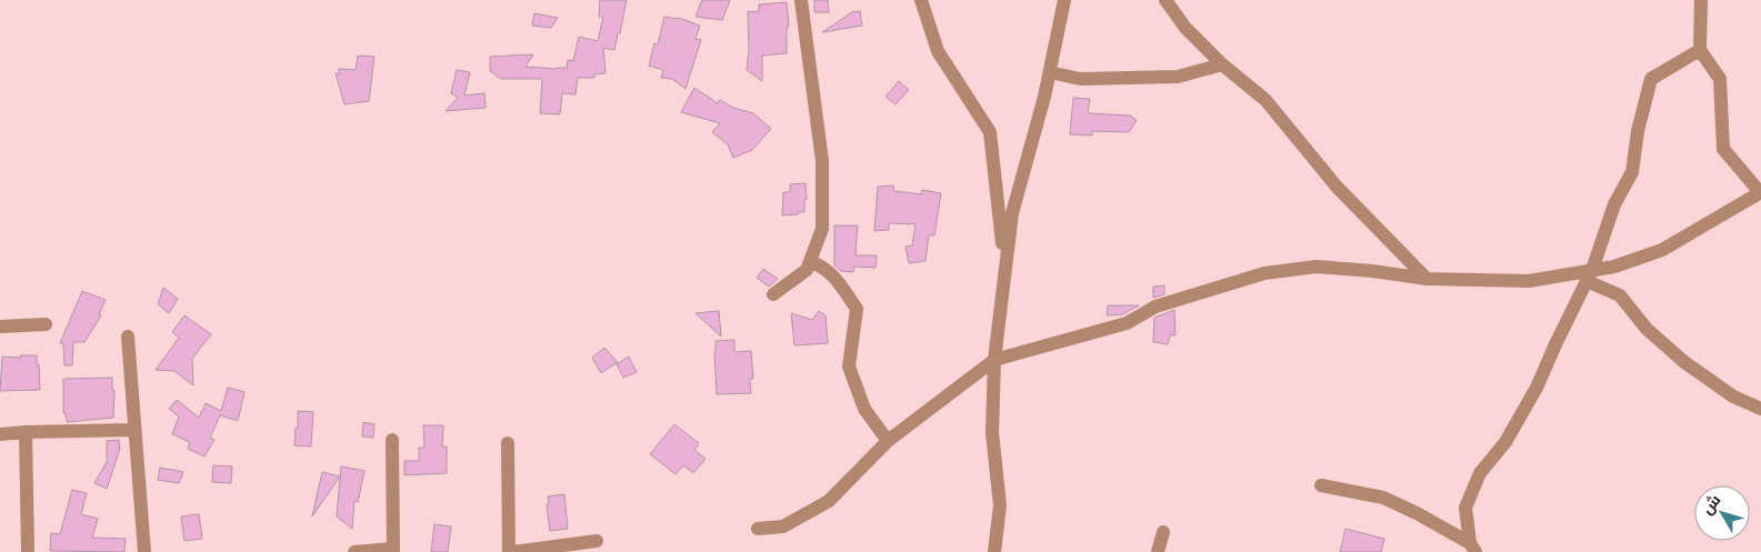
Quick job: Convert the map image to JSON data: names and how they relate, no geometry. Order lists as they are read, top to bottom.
{
  "north": "top left"
}
